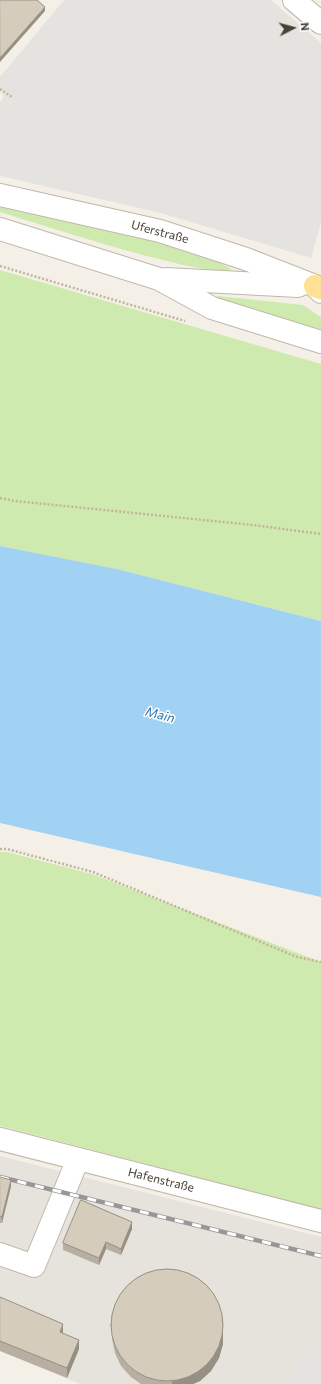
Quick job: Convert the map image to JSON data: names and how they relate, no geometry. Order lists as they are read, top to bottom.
{
  "streets": {
    "street": ["Uferstraße", "Hafenstraße"]
  },
  "water": ["Main"],
  "north": "right"
}
